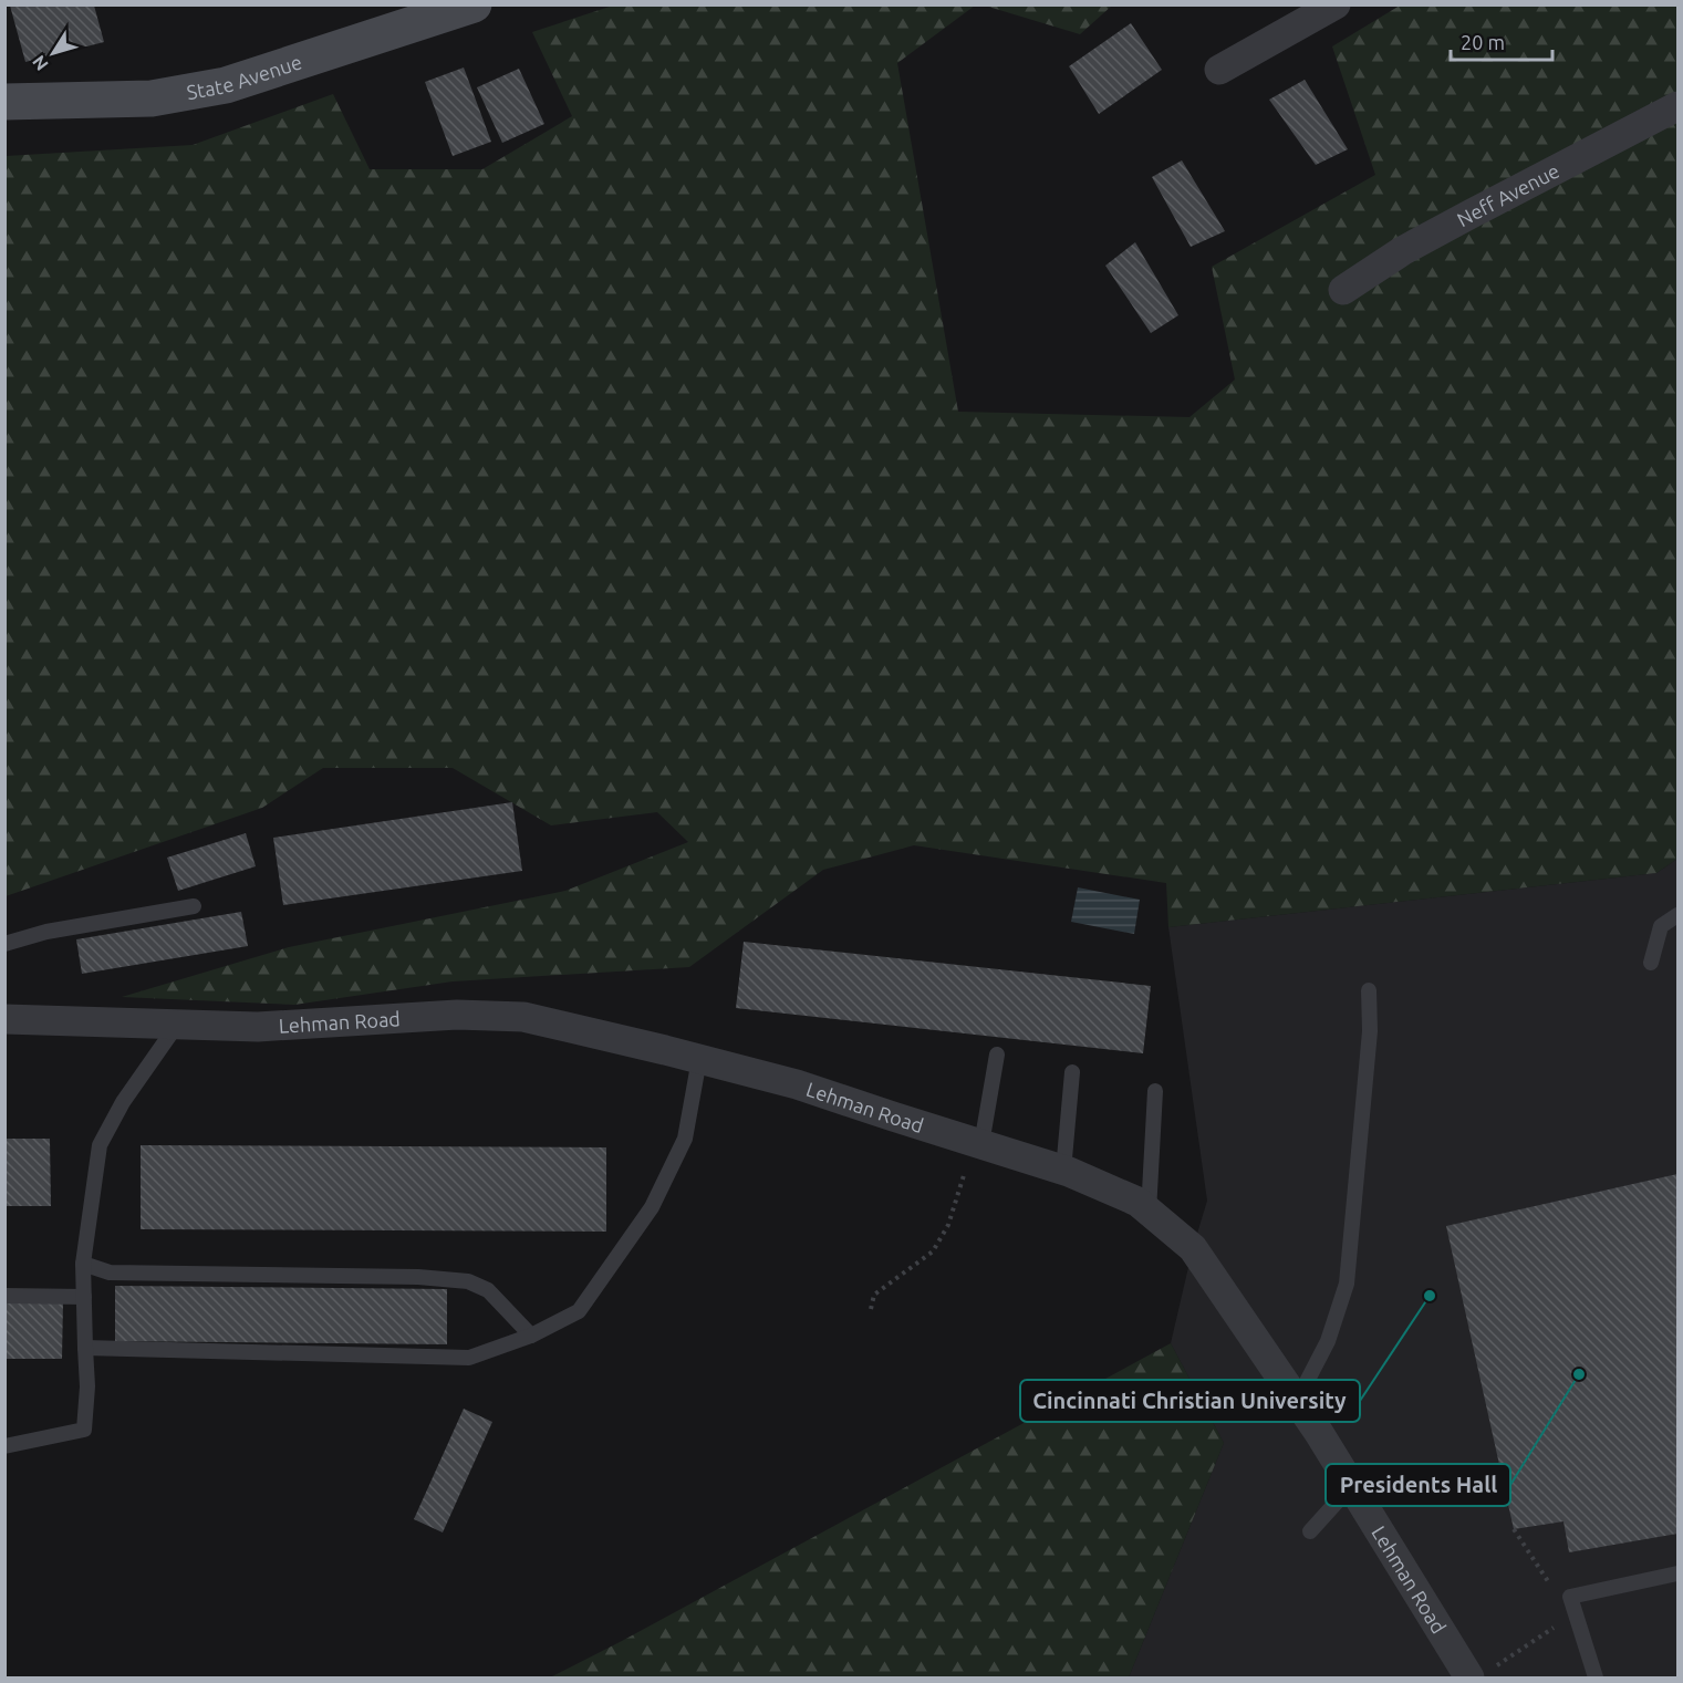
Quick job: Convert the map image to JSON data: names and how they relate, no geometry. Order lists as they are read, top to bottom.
{
  "streets": {
    "main road": ["State Avenue"],
    "street": ["Neff Avenue", "Lehman Road"]
  },
  "places": ["Cincinnati Christian University", "Presidents Hall"],
  "scale_bar": "20 m",
  "north": "bottom left"
}
